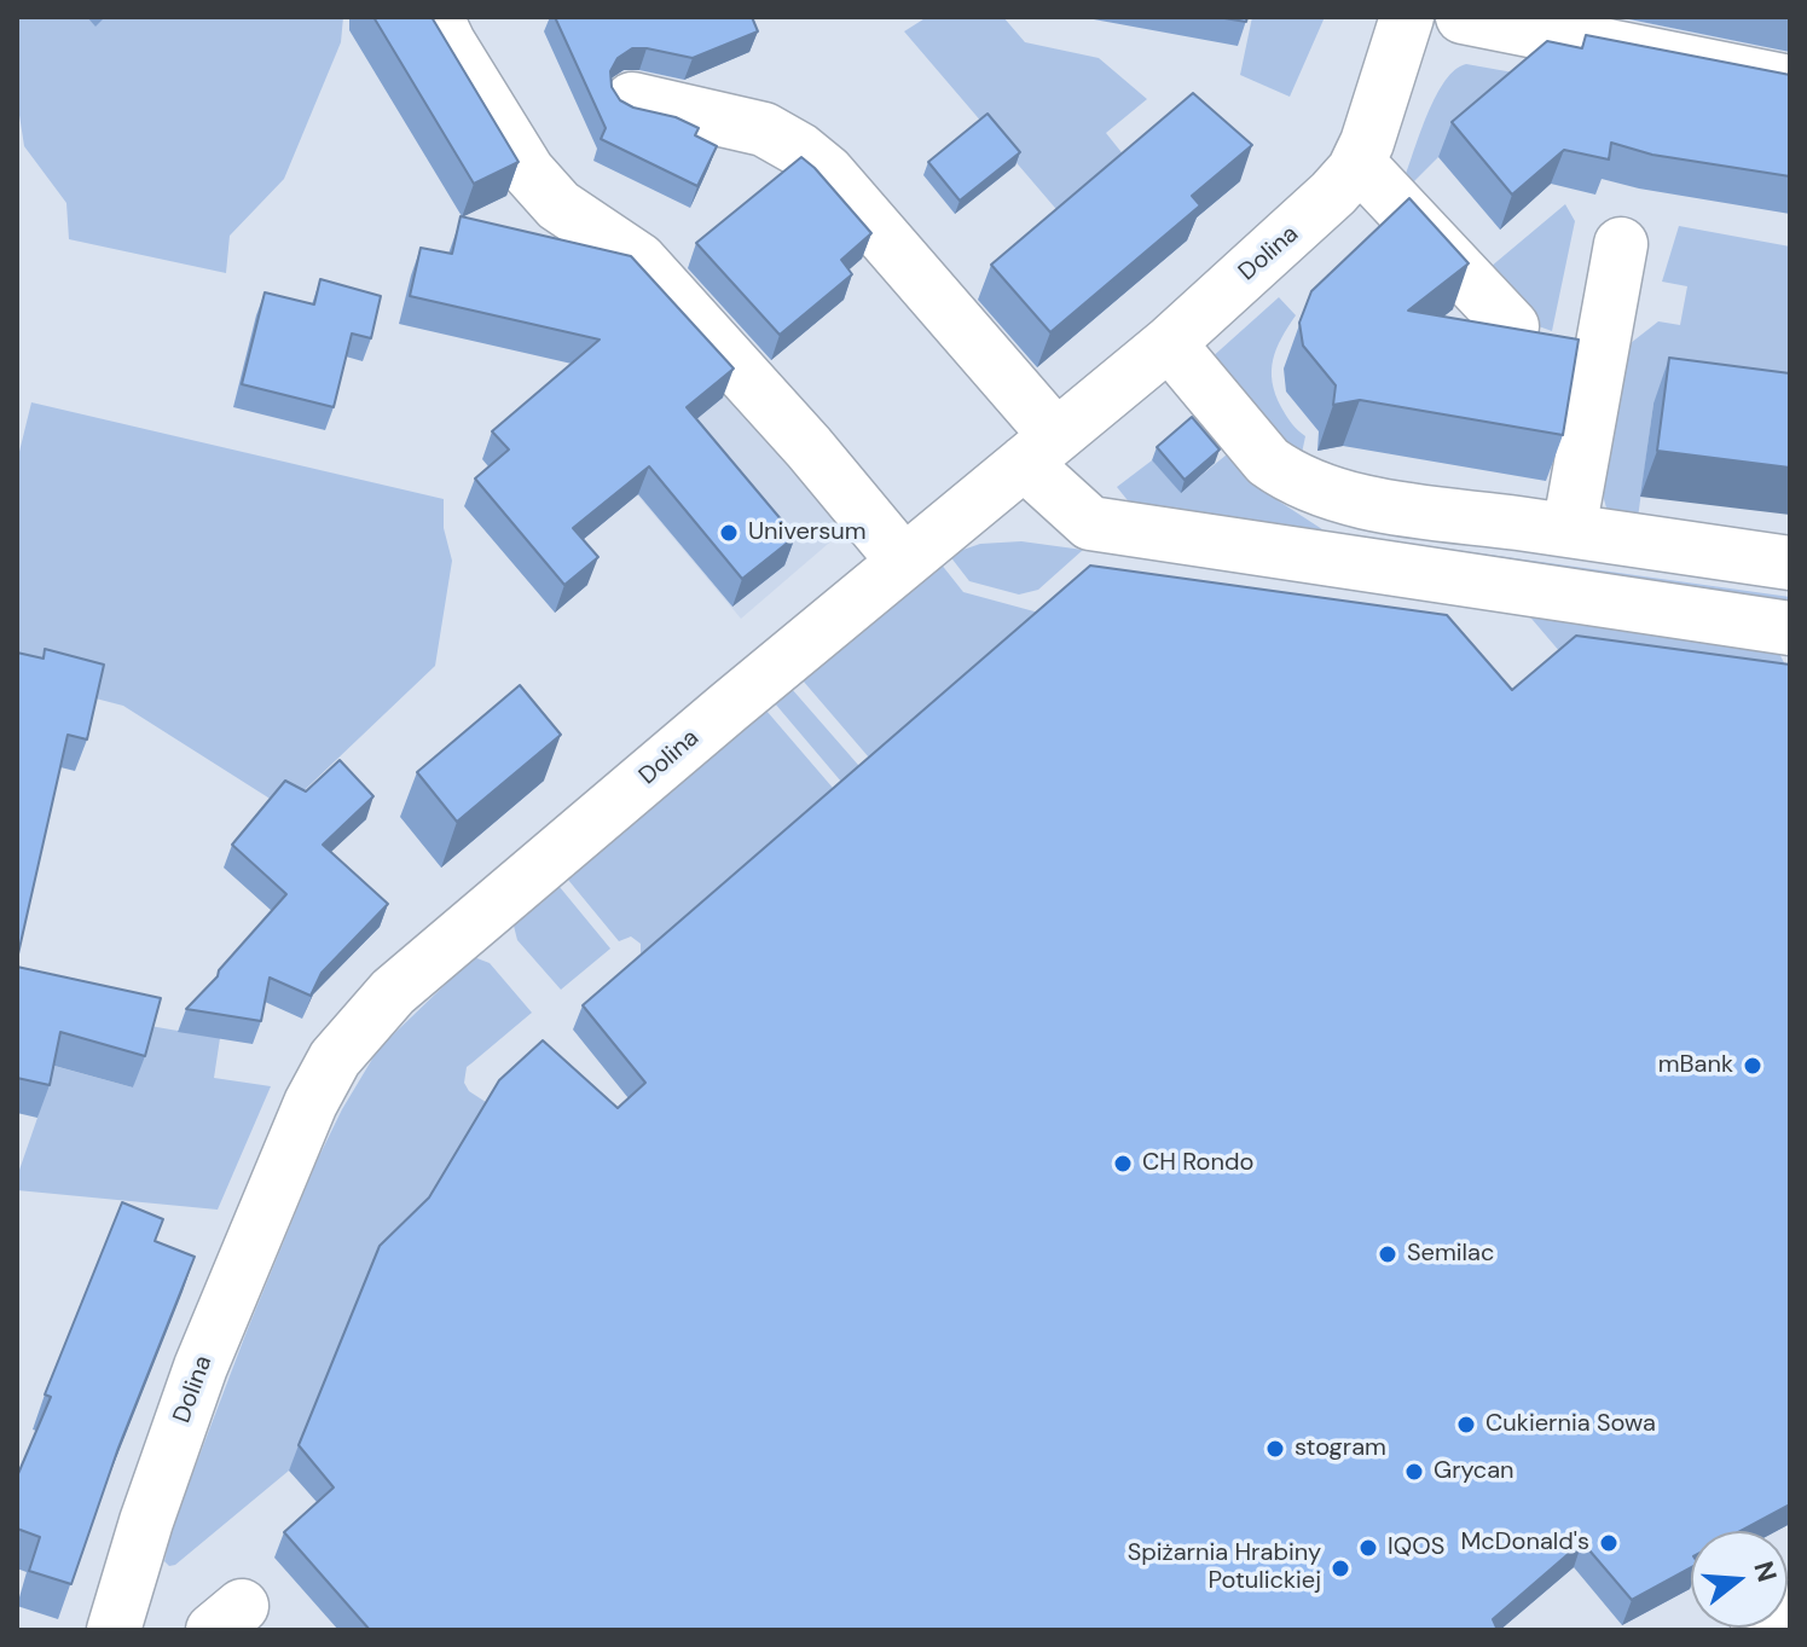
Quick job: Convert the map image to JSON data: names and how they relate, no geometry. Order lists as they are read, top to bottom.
{
  "streets": {
    "street": ["Dolina"]
  },
  "places": [
    "Universum",
    "mBank",
    "CH Rondo",
    "Semilac",
    "Cukiernia Sowa",
    "stogram",
    "Grycan",
    "McDonald's",
    "IQOS",
    "Spiżarnia Hrabiny Potulickiej"
  ],
  "north": "right"
}
